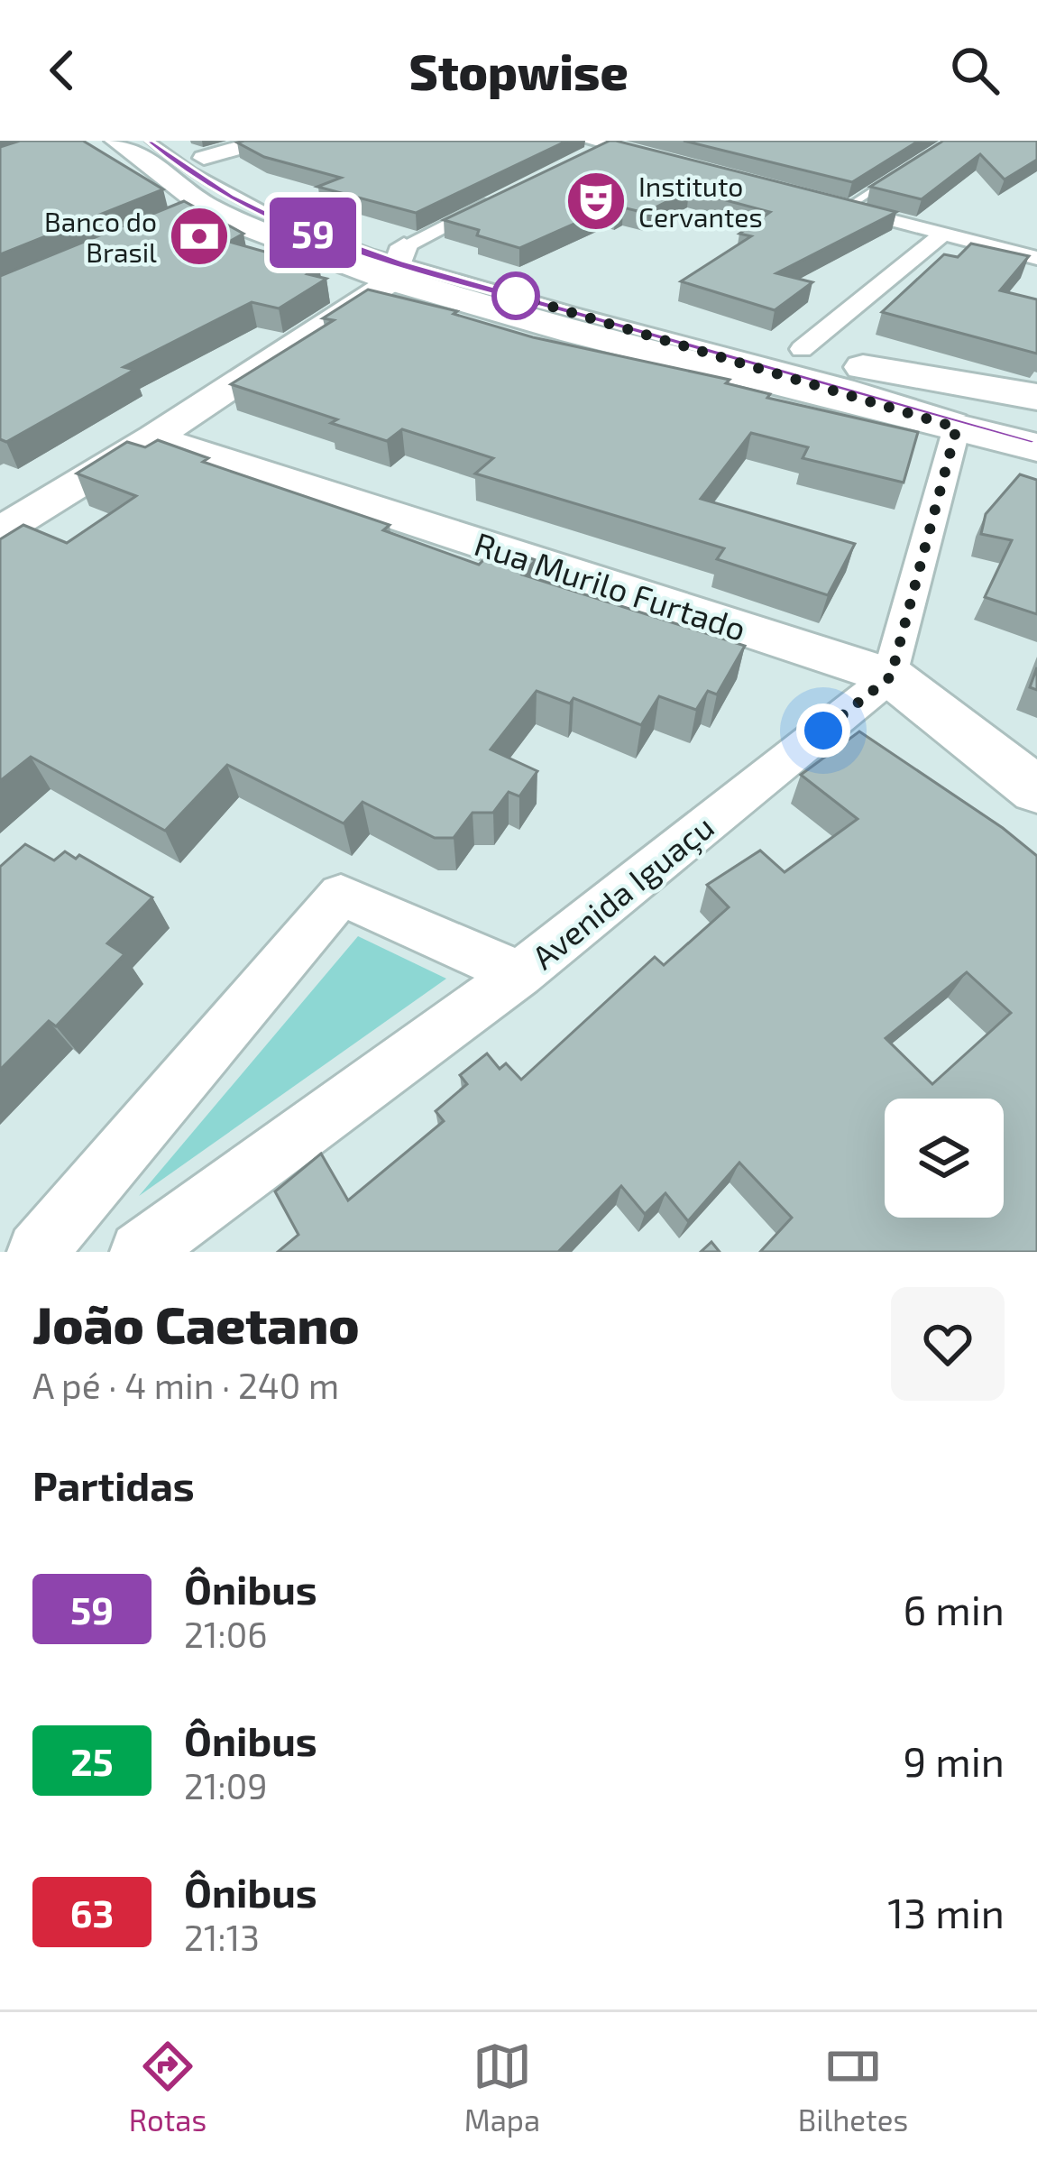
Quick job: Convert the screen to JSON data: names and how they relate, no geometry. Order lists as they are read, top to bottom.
{
  "streets": {
    "street": ["Rua Murilo Furtado", "Avenida Iguaçu"]
  },
  "crossings": [
    ["Rua Murilo Furtado", "Avenida Iguaçu"]
  ],
  "places": {
    "theatre": ["Instituto Cervantes"],
    "bank": ["Banco do Brasil"]
  },
  "lines": ["bus line 59"],
  "page": {
    "header": "Stopwise",
    "on_map": "59",
    "heading": [
      ["João Caetano", "A pé · 4 min · 240 m"],
      "Partidas"
    ],
    "list": [
      {
        "mark": "59",
        "name": "Ônibus",
        "note": "21:06",
        "value": "6 min"
      },
      {
        "mark": "25",
        "name": "Ônibus",
        "note": "21:09",
        "value": "9 min"
      },
      {
        "mark": "63",
        "name": "Ônibus",
        "note": "21:13",
        "value": "13 min"
      }
    ],
    "tabs": ["Rotas", "Mapa", "Bilhetes"]
  }
}
